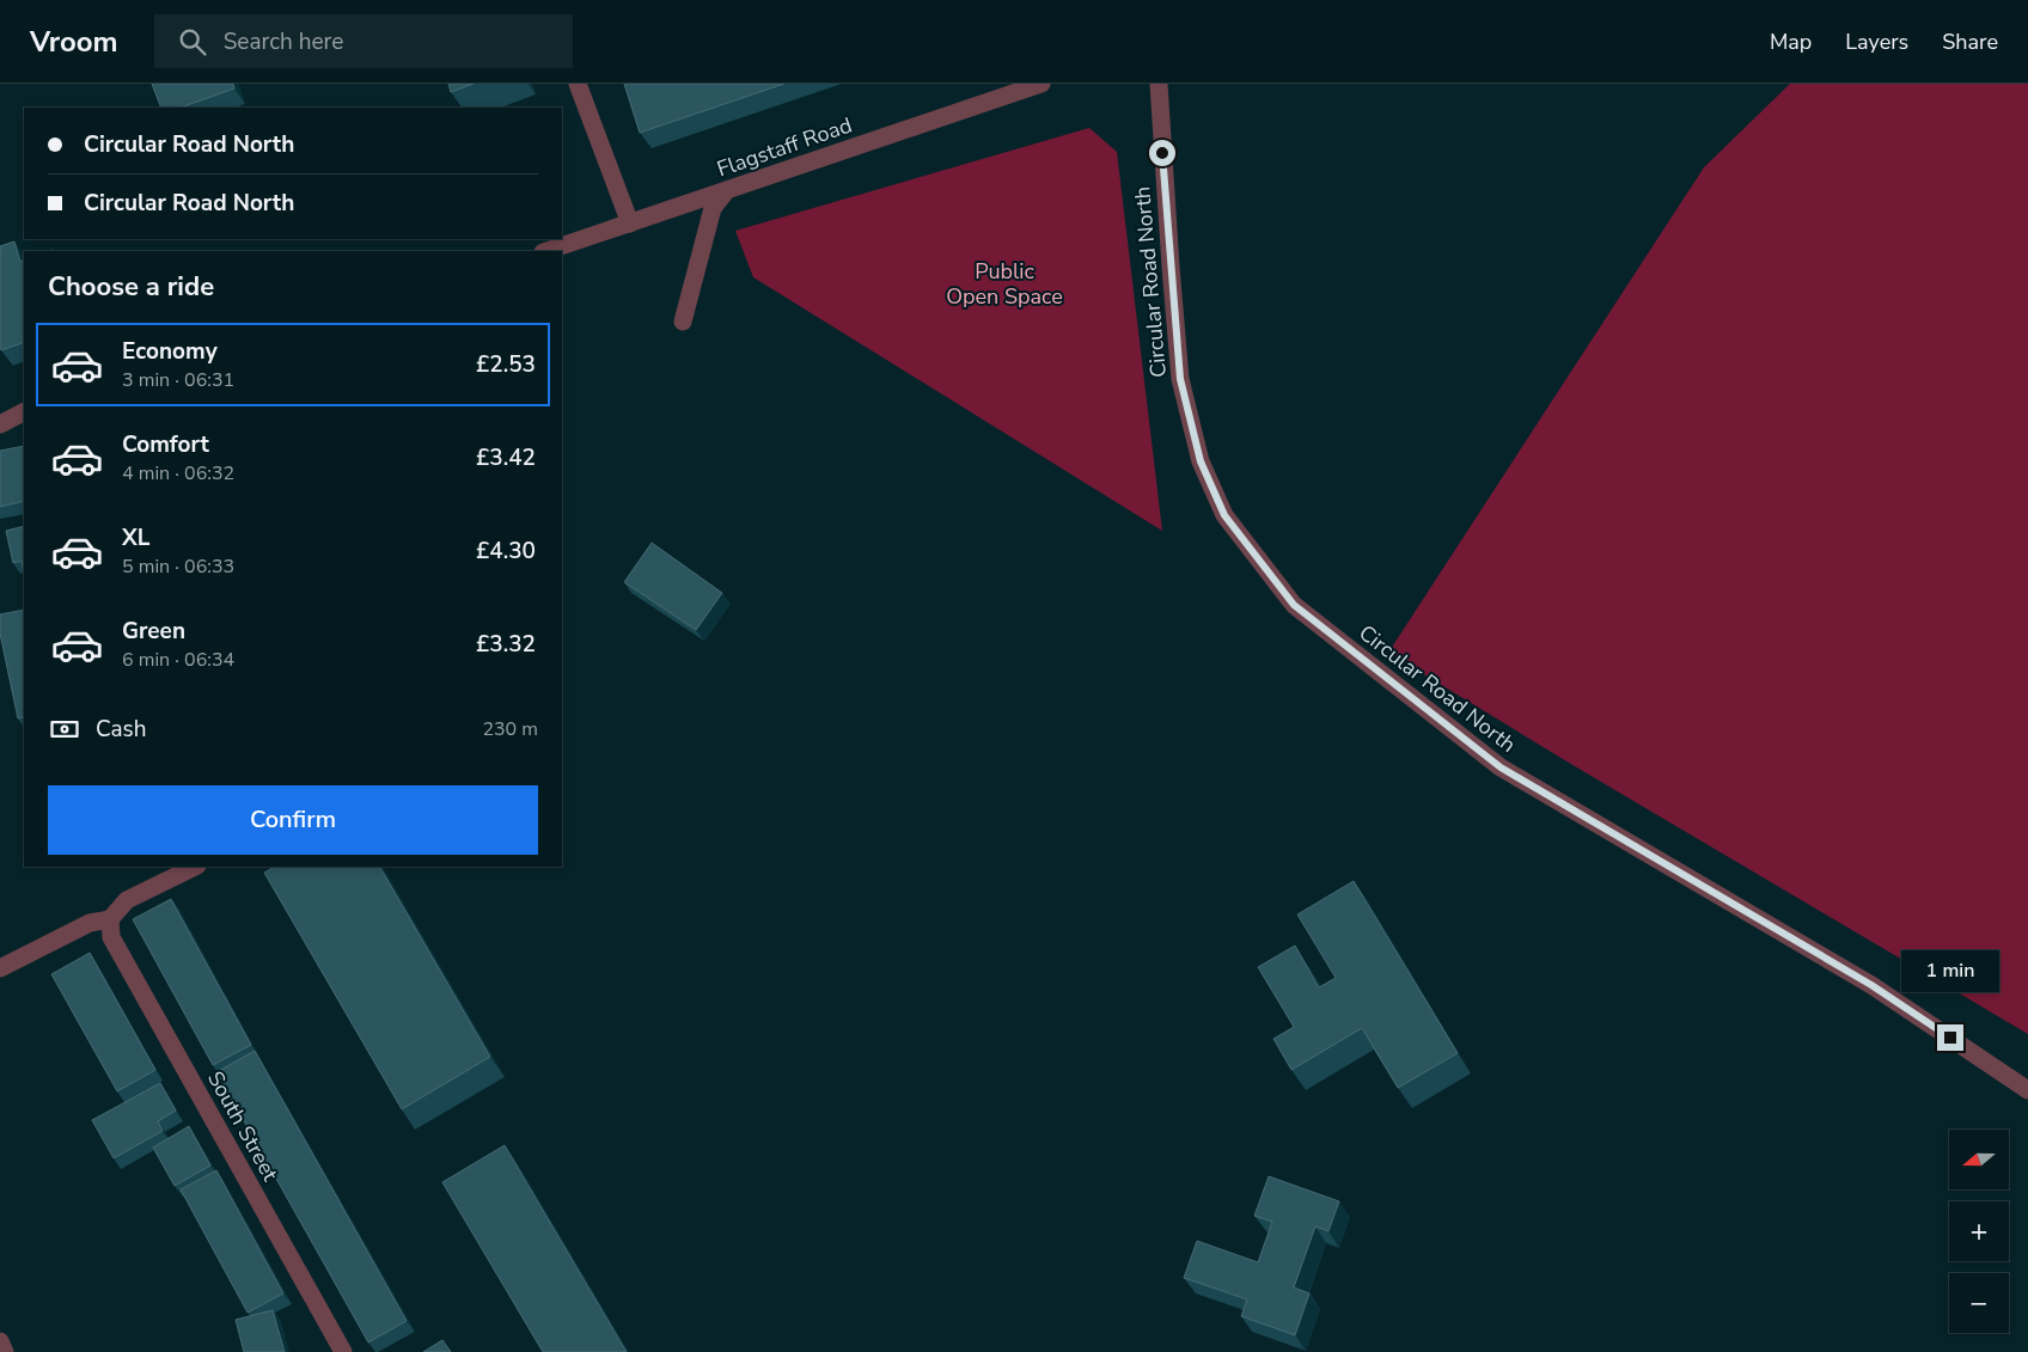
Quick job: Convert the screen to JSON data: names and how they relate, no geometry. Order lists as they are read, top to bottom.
{
  "streets": {
    "street": ["Flagstaff Road", "Circular Road North", "South Street"]
  },
  "parks": ["Public Open Space"],
  "north": "left",
  "page": {
    "header": "Vroom",
    "search": "Search here",
    "nav": ["Map", "Layers", "Share"],
    "banner": ["Circular Road North", "Circular Road North"],
    "heading": "Choose a ride",
    "list": [
      {
        "name": "Economy",
        "note": "3 min · 06:31",
        "value": "£2.53"
      },
      {
        "name": "Comfort",
        "note": "4 min · 06:32",
        "value": "£3.42"
      },
      {
        "name": "XL",
        "note": "5 min · 06:33",
        "value": "£4.30"
      },
      {
        "name": "Green",
        "note": "6 min · 06:34",
        "value": "£3.32"
      }
    ],
    "pay": ["Cash", "230 m"],
    "buttons": "Confirm",
    "bubble": "1 min",
    "map_buttons": ["+", "−"]
  }
}
